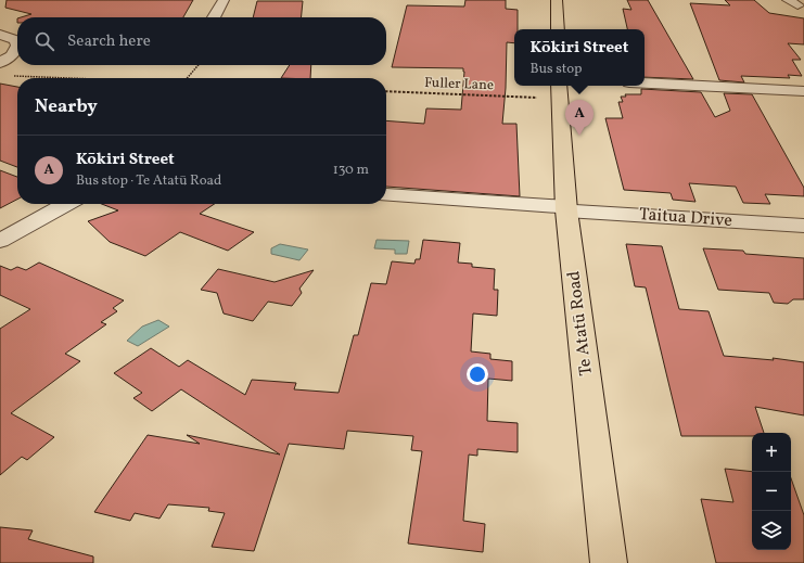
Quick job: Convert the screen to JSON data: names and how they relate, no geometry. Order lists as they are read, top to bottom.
{
  "streets": {
    "main road": ["Te Atatū Road"],
    "street": ["Taitua Drive"],
    "path": ["Fuller Lane"]
  },
  "crossings": [
    ["Taitua Drive", "Te Atatū Road"]
  ],
  "page": {
    "search": "Search here",
    "popup": ["Kōkiri Street", "Bus stop"],
    "heading": "Nearby",
    "pins": "A",
    "list": [
      {
        "mark": "A",
        "name": "Kōkiri Street",
        "note": "Bus stop · Te Atatū Road",
        "value": "130 m"
      }
    ],
    "map_buttons": ["+", "−"]
  }
}
